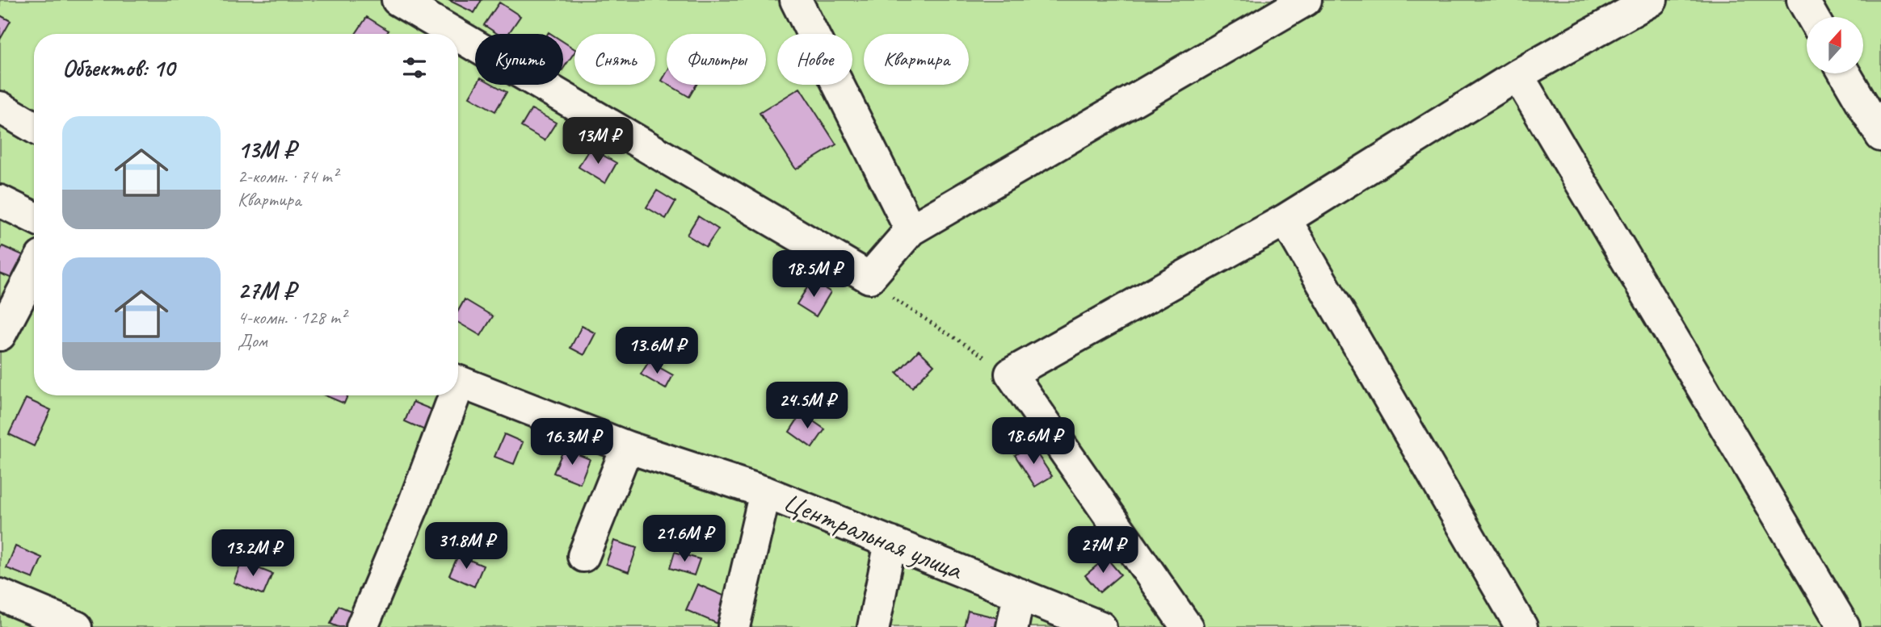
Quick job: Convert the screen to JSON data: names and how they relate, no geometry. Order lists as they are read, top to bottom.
{
  "streets": {
    "street": ["Центральная улица"]
  },
  "north": "top",
  "page": {
    "chip": [
      "Купить",
      "Снять",
      "Фильтры",
      "Новое",
      "Квартира"
    ],
    "heading": "Объектов: 10",
    "list": [
      {
        "name": "13M ₽",
        "note": "2-комн. · 74 m² · Квартира"
      },
      {
        "name": "27M ₽",
        "note": "4-комн. · 128 m² · Дом"
      }
    ],
    "price": [
      "13M ₽",
      "18.5M ₽",
      "13.6M ₽",
      "24.5M ₽",
      "18.6M ₽",
      "16.3M ₽",
      "21.6M ₽",
      "31.8M ₽",
      "27M ₽",
      "13.2M ₽"
    ]
  }
}
